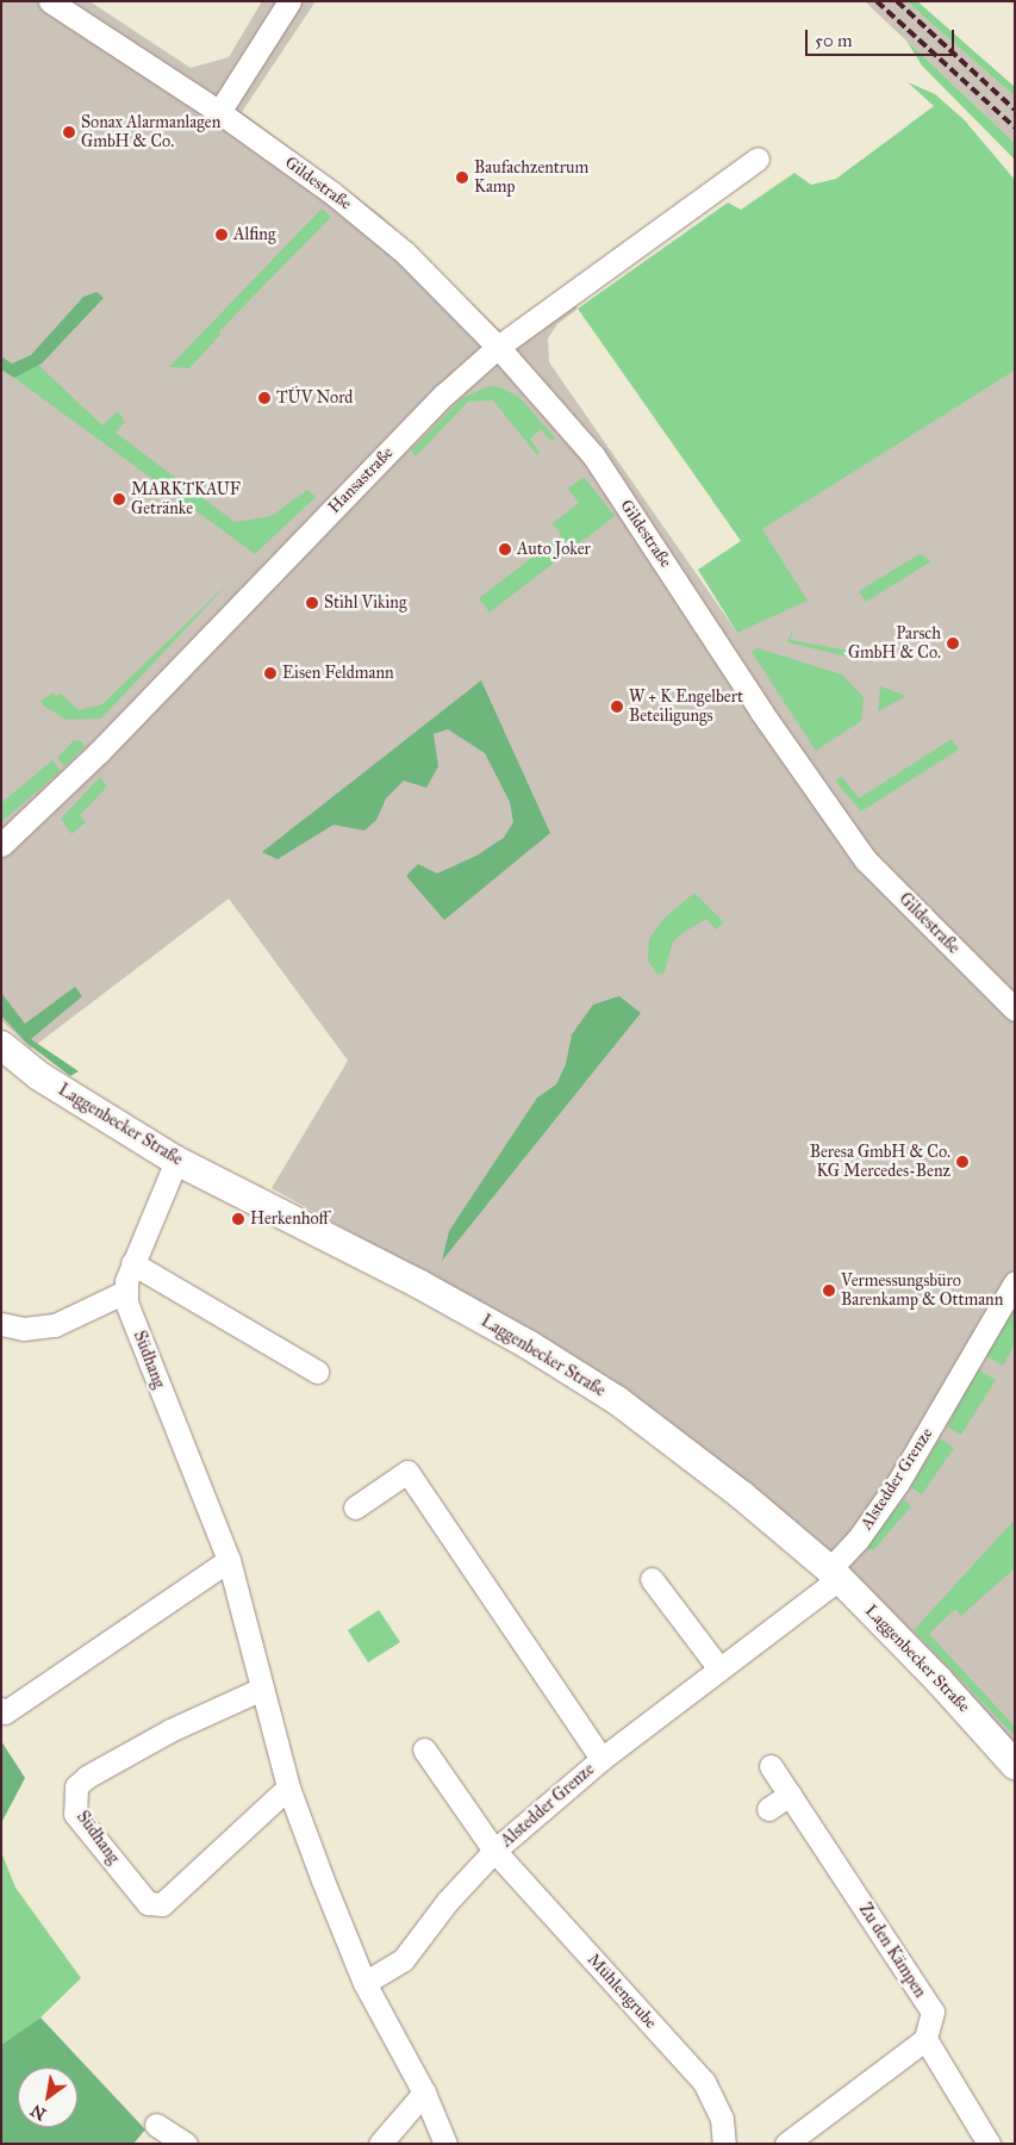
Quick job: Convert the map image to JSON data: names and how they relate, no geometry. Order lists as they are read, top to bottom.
{
  "streets": {
    "street": [
      "Gildestraße",
      "Hansastraße",
      "Laggenbecker Straße",
      "Südhang",
      "Alstedder Grenze",
      "Zu den Kämpen",
      "Mühlengrube"
    ]
  },
  "crossings": [
    ["Gildestraße", "Hansastraße"],
    ["Laggenbecker Straße", "Alstedder Grenze"],
    ["Südhang", "Alstedder Grenze"],
    ["Alstedder Grenze", "Mühlengrube"]
  ],
  "places": [
    "Sonax Alarmanlagen GmbH & Co.",
    "Baufachzentrum Kamp",
    "Alfing",
    "TÜV Nord",
    "MARKTKAUF Getränke",
    "Auto Joker",
    "Stihl Viking",
    "Parsch GmbH & Co.",
    "Eisen Feldmann",
    "W + K Engelbert Beteiligungs",
    "Beresa GmbH & Co. KG Mercedes-Benz",
    "Herkenhoff",
    "Vermessungsbüro Barenkamp & Ottmann"
  ],
  "scale_bar": "50 m",
  "north": "bottom left"
}
